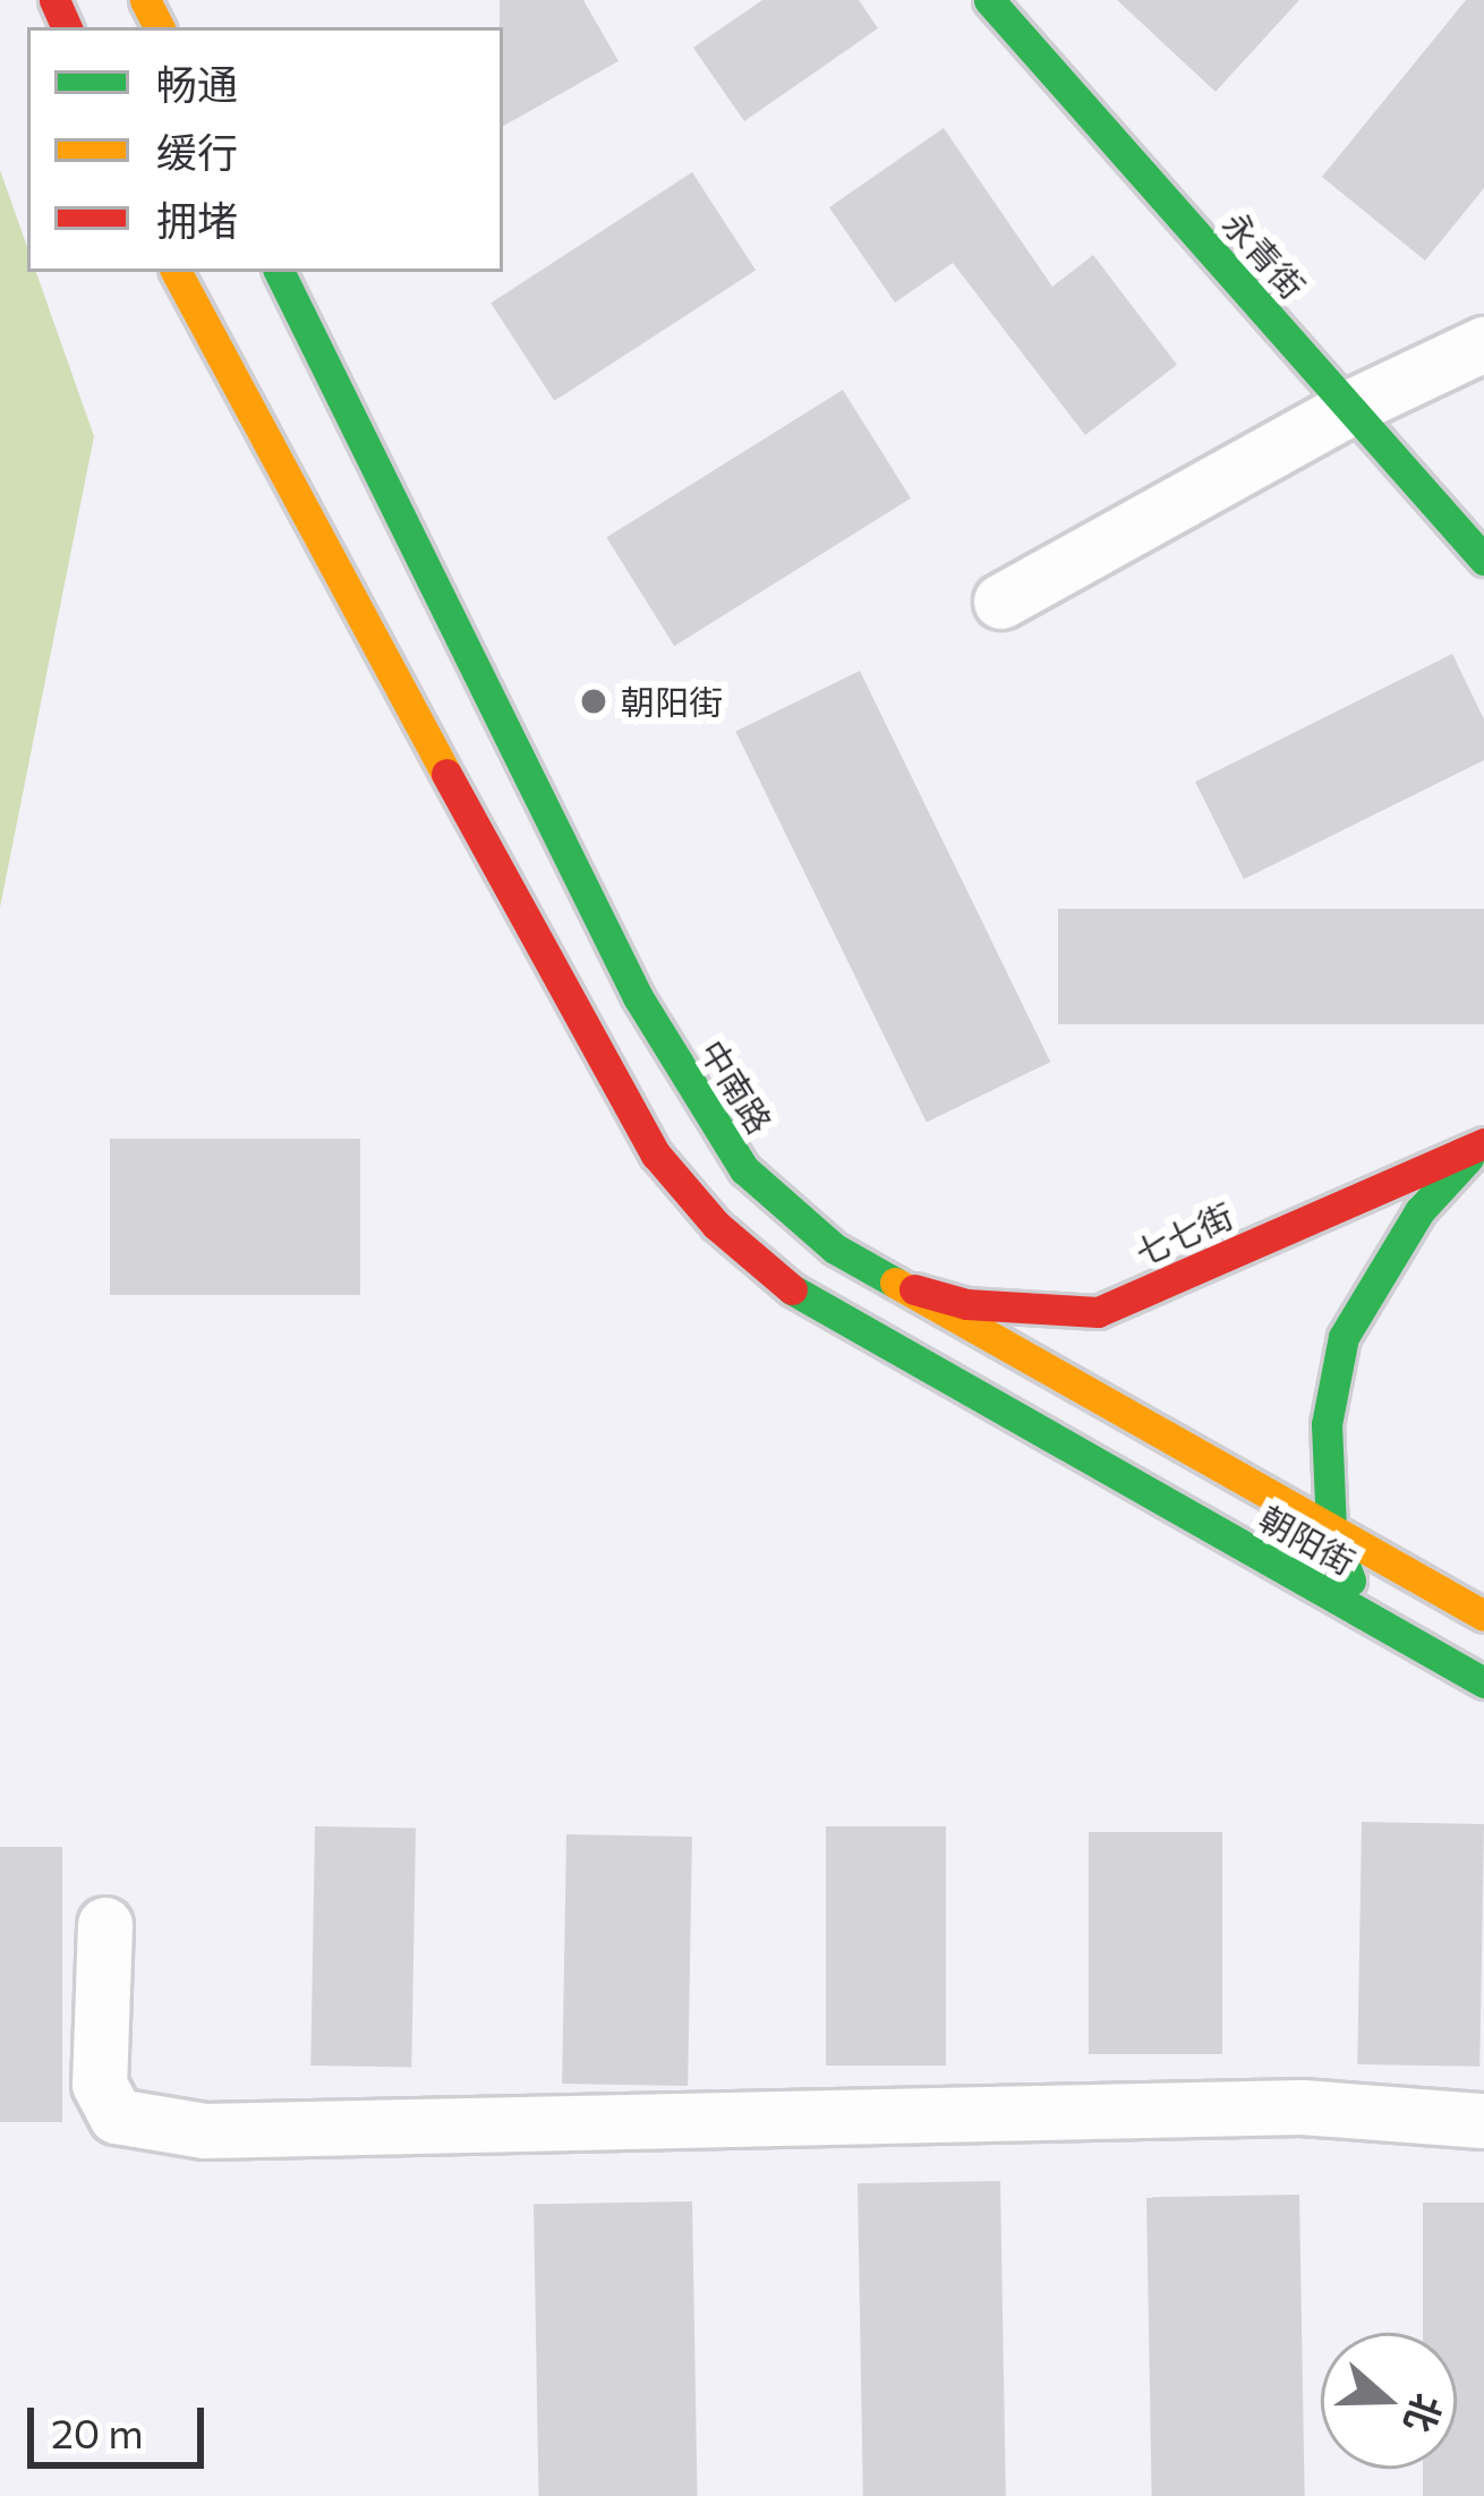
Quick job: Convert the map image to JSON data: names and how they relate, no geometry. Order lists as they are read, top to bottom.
{
  "streets": {
    "main road": [
      "永青街",
      "中南路",
      "七七街",
      "朝阳街"
    ]
  },
  "crossings": [
    ["中南路", "七七街"]
  ],
  "places": ["朝阳街"],
  "legend": ["畅通", "缓行", "拥堵"],
  "scale_bar": "20 m",
  "north": "right"
}
